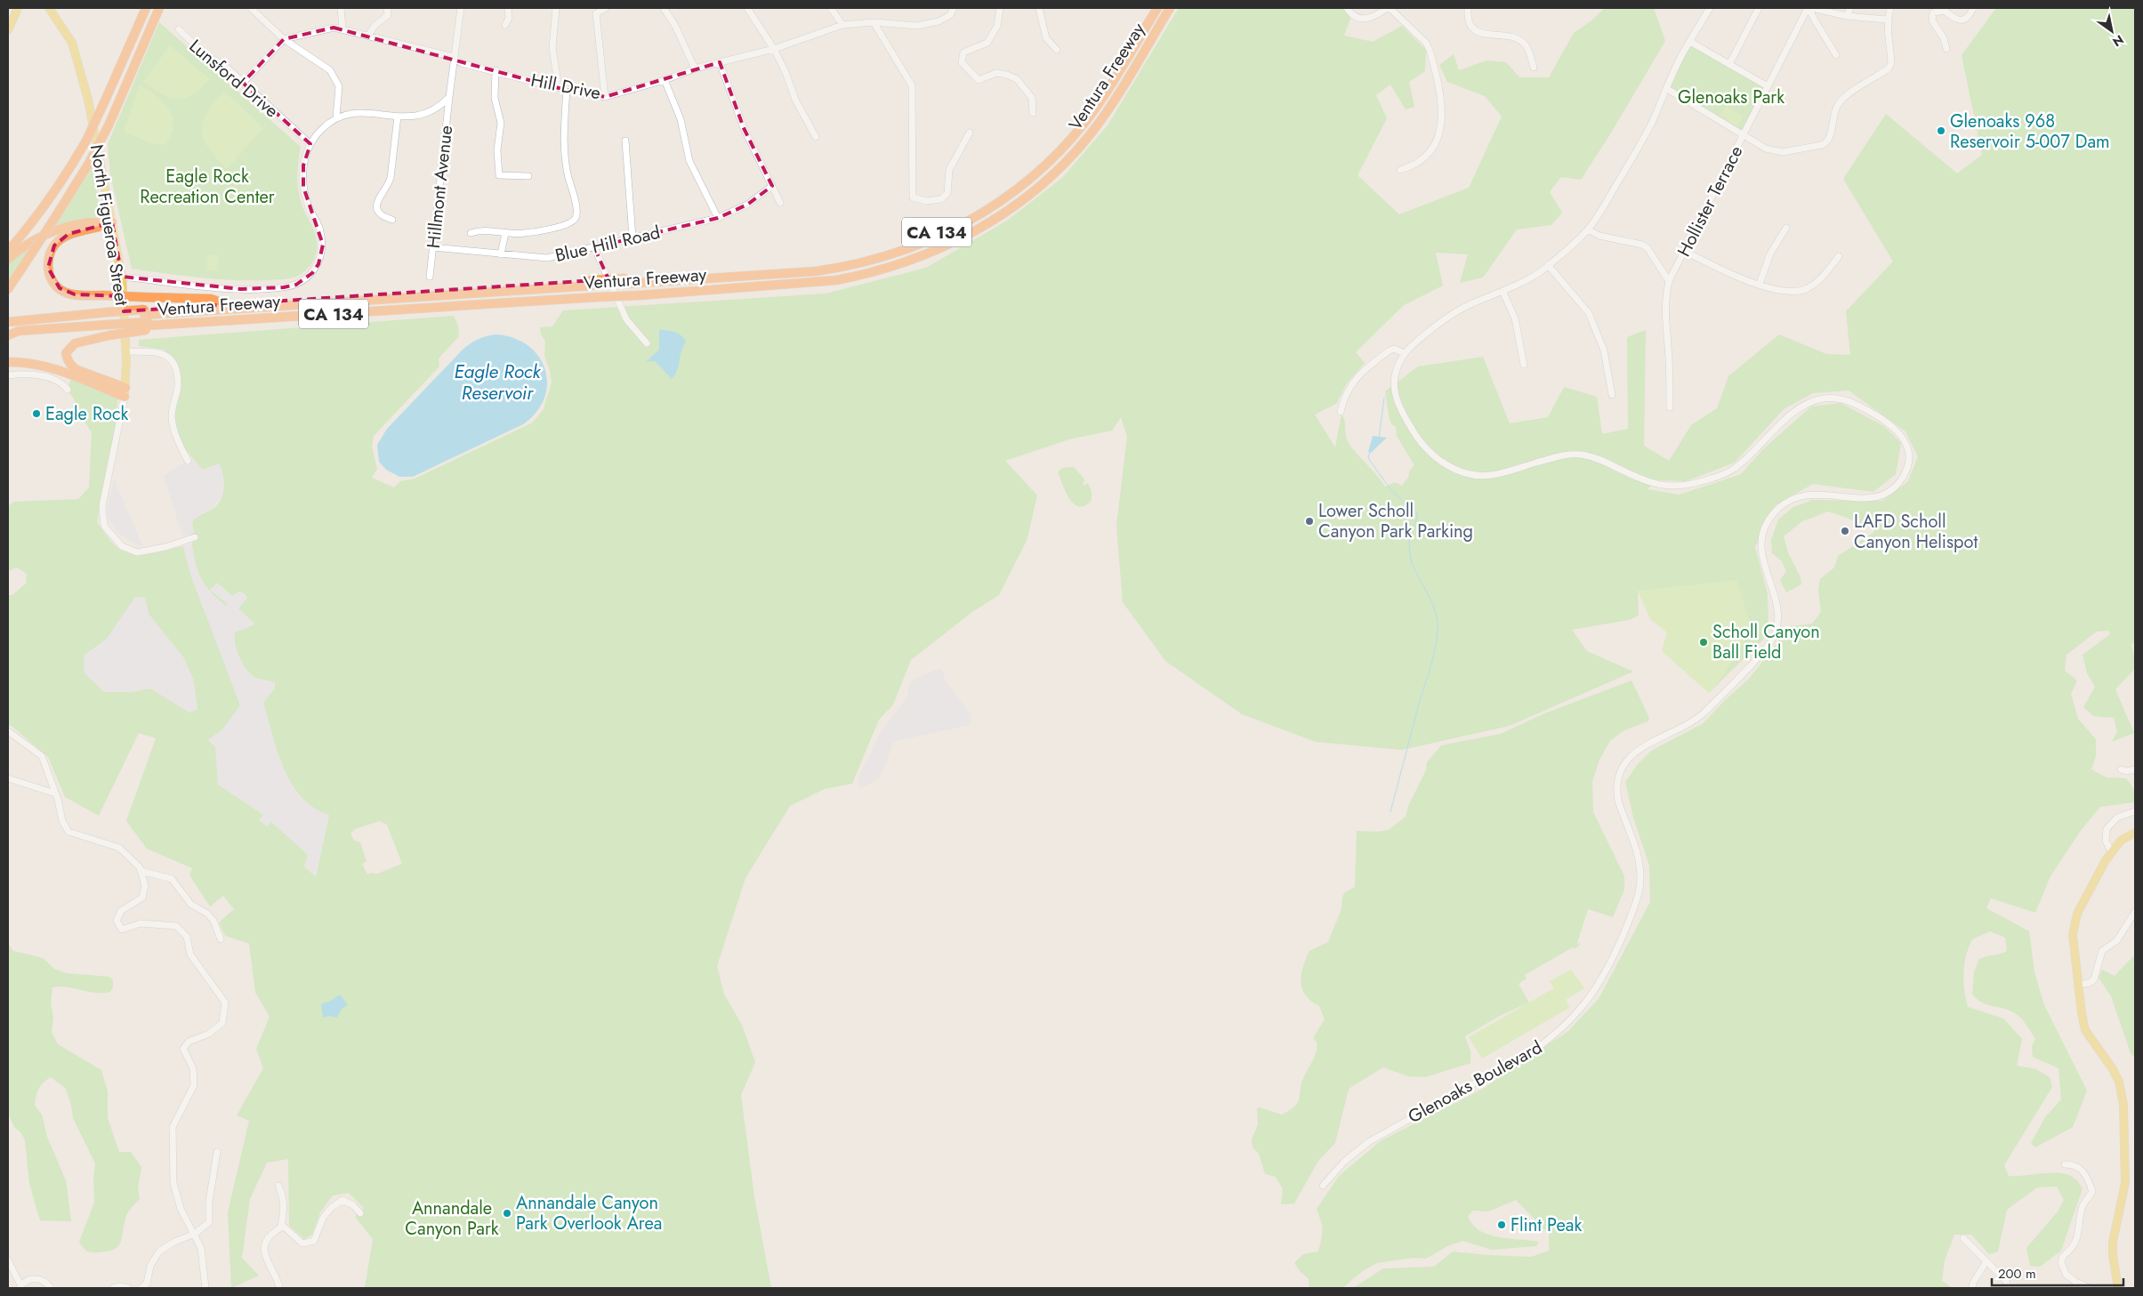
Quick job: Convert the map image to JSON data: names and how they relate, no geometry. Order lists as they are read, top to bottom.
{
  "streets": {
    "highway": ["Ventura Freeway", "CA 134"],
    "main road": ["North Figueroa Street"],
    "street": [
      "Lunsford Drive",
      "Hill Drive",
      "Hillmont Avenue",
      "Hollister Terrace",
      "Blue Hill Road",
      "Glenoaks Boulevard"
    ]
  },
  "crossings": [
    ["Hill Drive", "Hillmont Avenue"],
    ["Hillmont Avenue", "Blue Hill Road"]
  ],
  "water": ["Eagle Rock Reservoir"],
  "parks": ["Glenoaks Park", "Eagle Rock Recreation Center", "Annandale Canyon Park"],
  "places": [
    "Glenoaks 968 Reservoir 5-007 Dam",
    "Eagle Rock",
    "Lower Scholl Canyon Park Parking",
    "LAFD Scholl Canyon Helispot",
    "Scholl Canyon Ball Field",
    "Annandale Canyon Park Overlook Area",
    "Flint Peak"
  ],
  "scale_bar": "200 m",
  "north": "bottom right"
}
